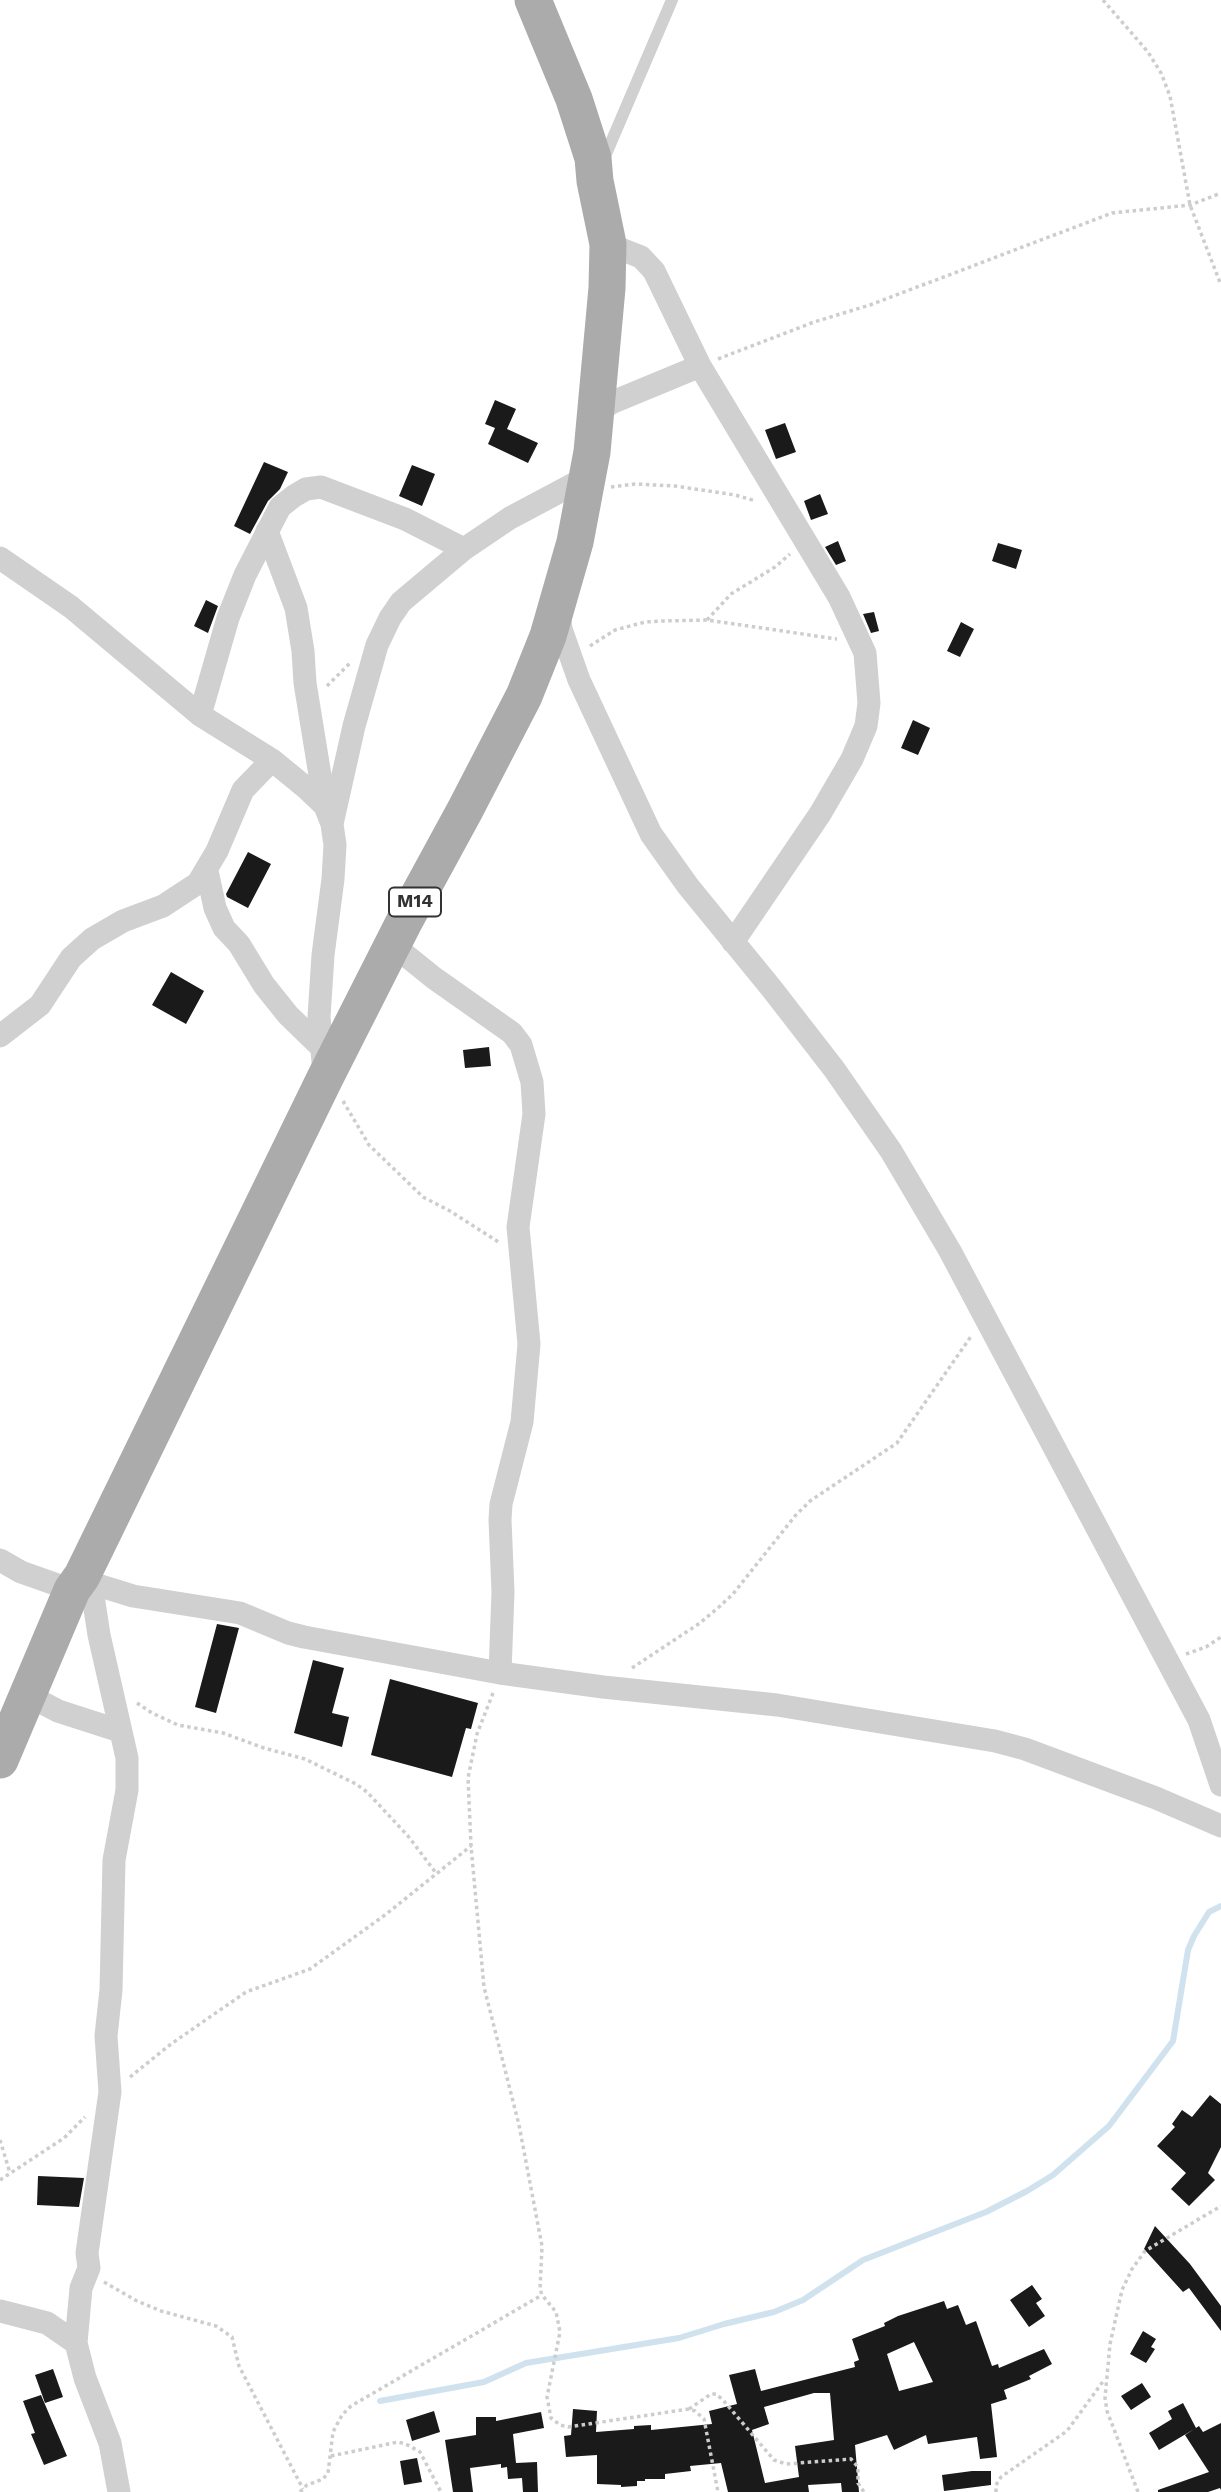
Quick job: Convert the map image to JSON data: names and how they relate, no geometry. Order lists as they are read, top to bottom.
{
  "streets": {
    "main road": ["M14"]
  }
}
